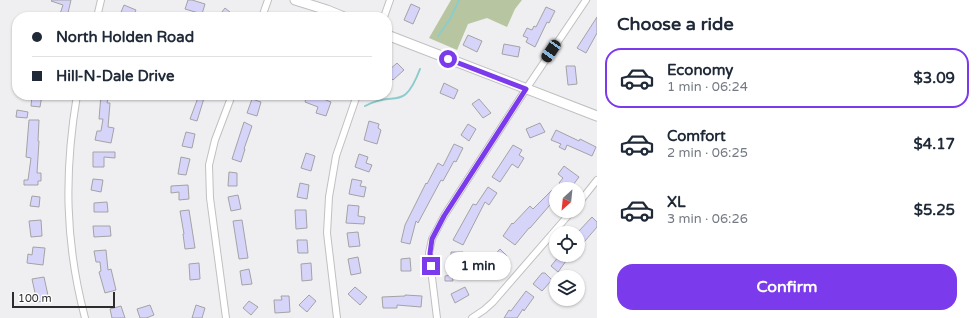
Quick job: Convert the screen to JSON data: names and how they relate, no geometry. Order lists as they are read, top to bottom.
{
  "scale_bar": "100 m",
  "north": "bottom left",
  "page": {
    "heading": "Choose a ride",
    "banner": ["North Holden Road", "Hill-N-Dale Drive"],
    "list": [
      {
        "name": "Economy",
        "note": "1 min · 06:24",
        "value": "$3.09"
      },
      {
        "name": "Comfort",
        "note": "2 min · 06:25",
        "value": "$4.17"
      },
      {
        "name": "XL",
        "note": "3 min · 06:26",
        "value": "$5.25"
      }
    ],
    "bubble": "1 min",
    "buttons": "Confirm",
    "scale": "100 m"
  }
}
